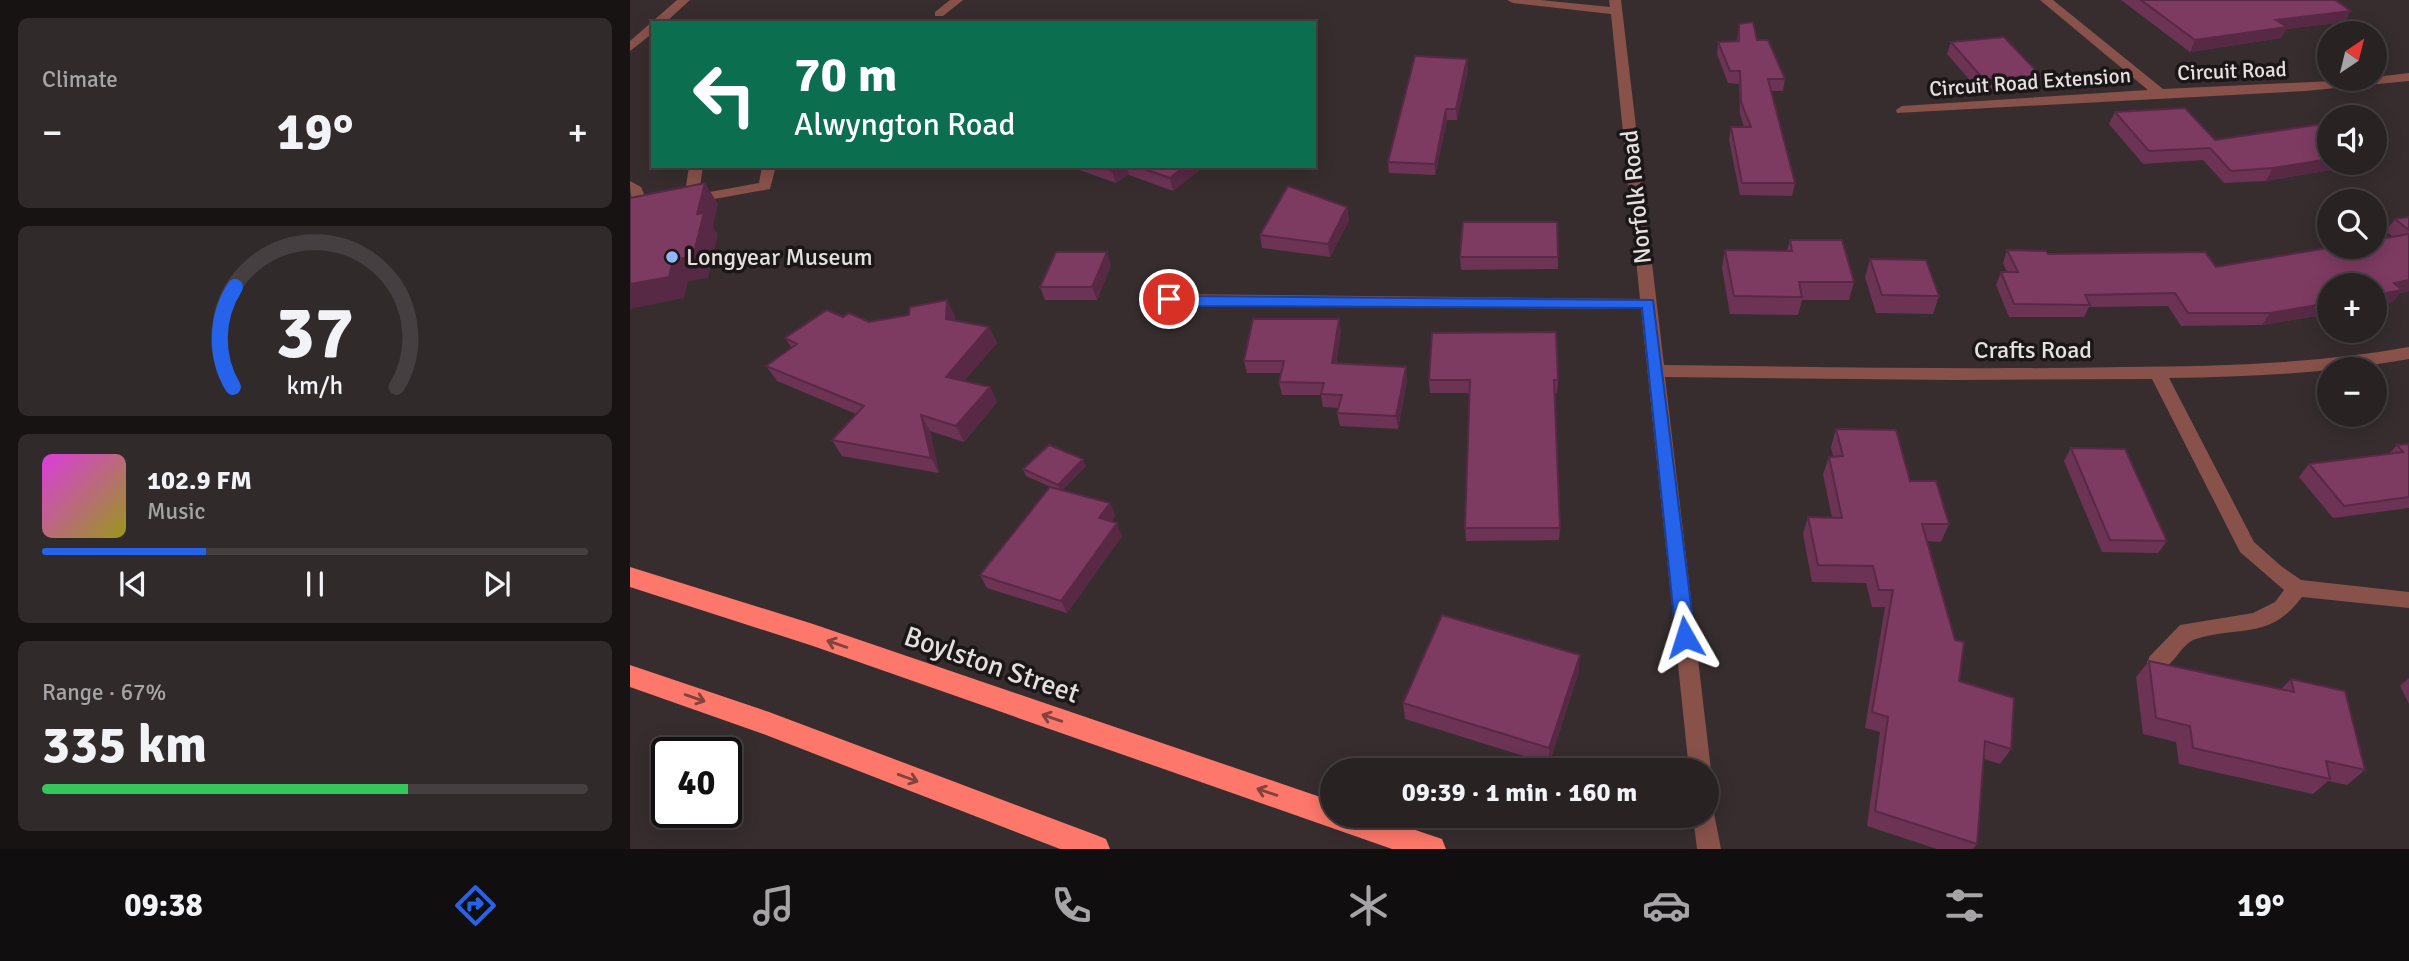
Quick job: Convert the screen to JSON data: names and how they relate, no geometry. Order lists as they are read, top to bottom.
{
  "streets": {
    "highway": ["Boylston Street"],
    "street": [
      "Circuit Road",
      "Circuit Road Extension",
      "Norfolk Road",
      "Crafts Road"
    ]
  },
  "crossings": [
    ["Circuit Road", "Circuit Road Extension"],
    ["Norfolk Road", "Crafts Road"]
  ],
  "places": ["Longyear Museum"],
  "north": "top right",
  "page": {
    "tile": [
      "Climate",
      ["Range · 67%", "335 km"]
    ],
    "map_buttons": ["+", "−"],
    "turn": ["70 m", "Alwyngton Road"],
    "heat": ["−", "19°", "+"],
    "song": ["102.9 FM", "Music"],
    "limit": "40",
    "trip": "09:39 · 1 min · 160 m",
    "tabs": ["09:38", "19°"],
    "gauge": ["37", "km/h"]
  }
}
